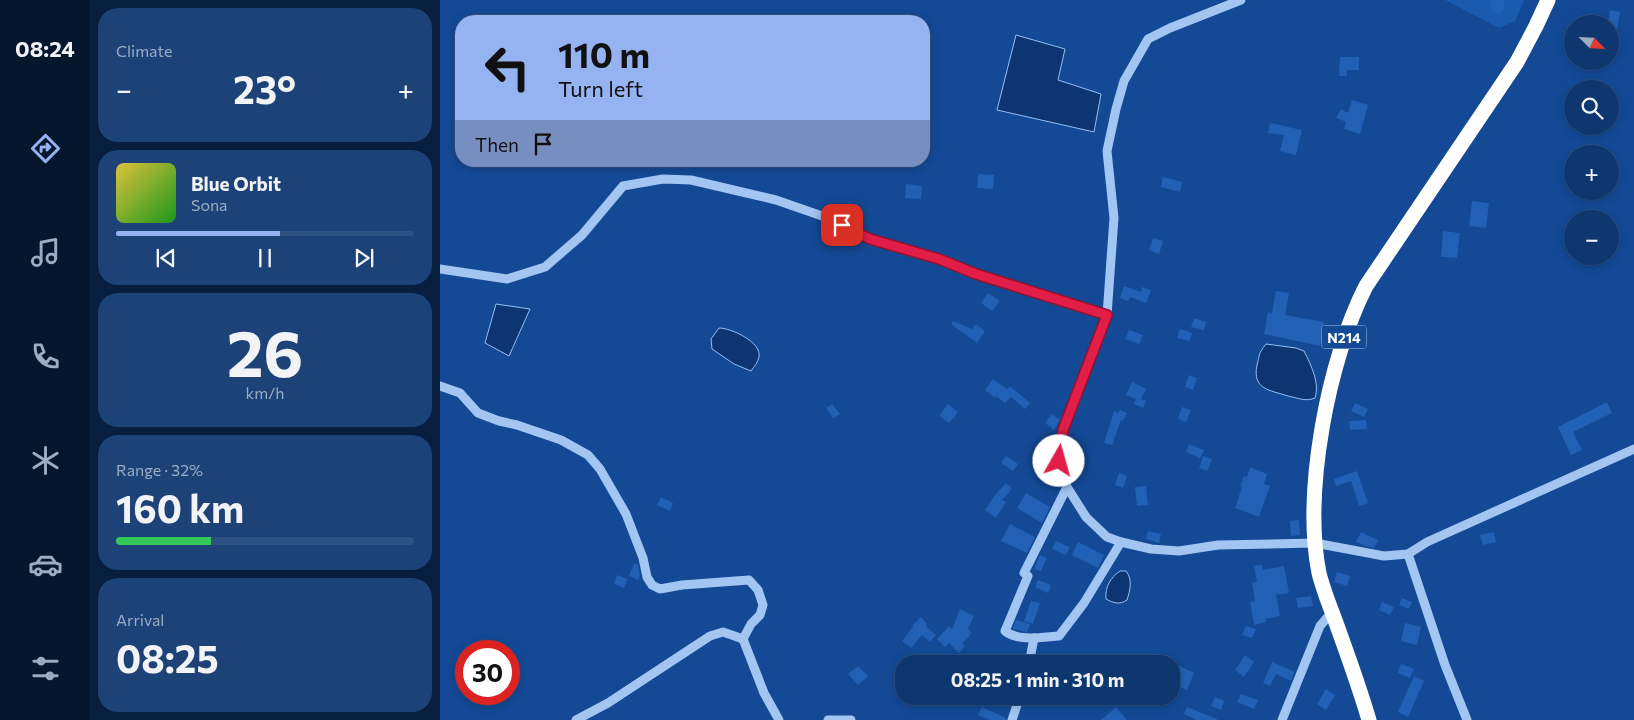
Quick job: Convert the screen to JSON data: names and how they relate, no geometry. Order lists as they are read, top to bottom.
{
  "streets": {
    "highway": ["N214"]
  },
  "north": "bottom right",
  "page": {
    "tabs": "08:24",
    "tile": [
      "Climate",
      ["26", "km/h"],
      ["Range · 32%", "160 km"],
      ["Arrival", "08:25"]
    ],
    "map_buttons": ["+", "−"],
    "turn": ["110 m", "Turn left"],
    "heat": ["−", "23°", "+"],
    "then": "Then",
    "song": ["Blue Orbit", "Sona"],
    "limit": "30",
    "trip": "08:25 · 1 min · 310 m"
  }
}
